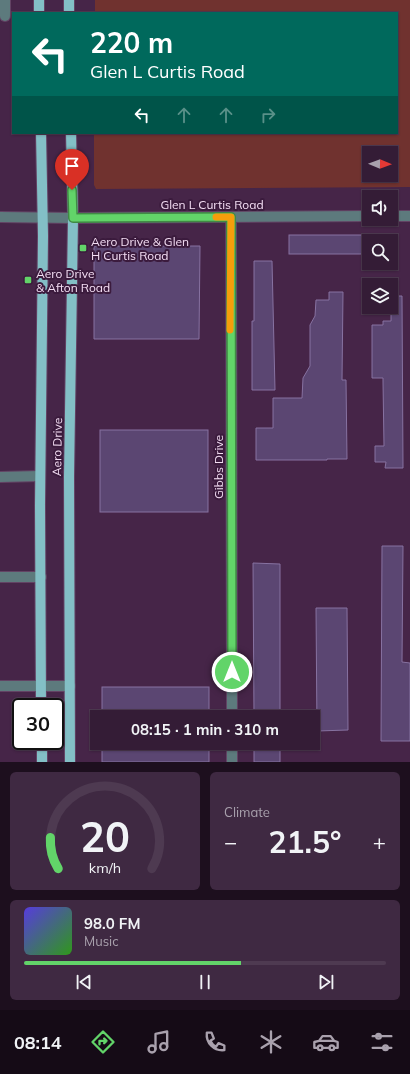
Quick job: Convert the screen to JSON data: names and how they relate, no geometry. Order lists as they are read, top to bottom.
{
  "streets": {
    "main road": ["Aero Drive"],
    "street": ["Glen L Curtis Road", "Gibbs Drive"]
  },
  "crossings": [
    ["Glen L Curtis Road", "Aero Drive"],
    ["Glen L Curtis Road", "Gibbs Drive"]
  ],
  "places": {
    "transit": ["Aero Drive & Glen H Curtis Road", "Aero Drive & Afton Road"]
  },
  "north": "right",
  "page": {
    "turn": ["220 m", "Glen L Curtis Road"],
    "limit": "30",
    "trip": "08:15 · 1 min · 310 m",
    "tile": "Climate",
    "heat": ["−", "21.5°", "+"],
    "song": ["98.0 FM", "Music"],
    "tabs": "08:14",
    "gauge": ["20", "km/h"]
  }
}
